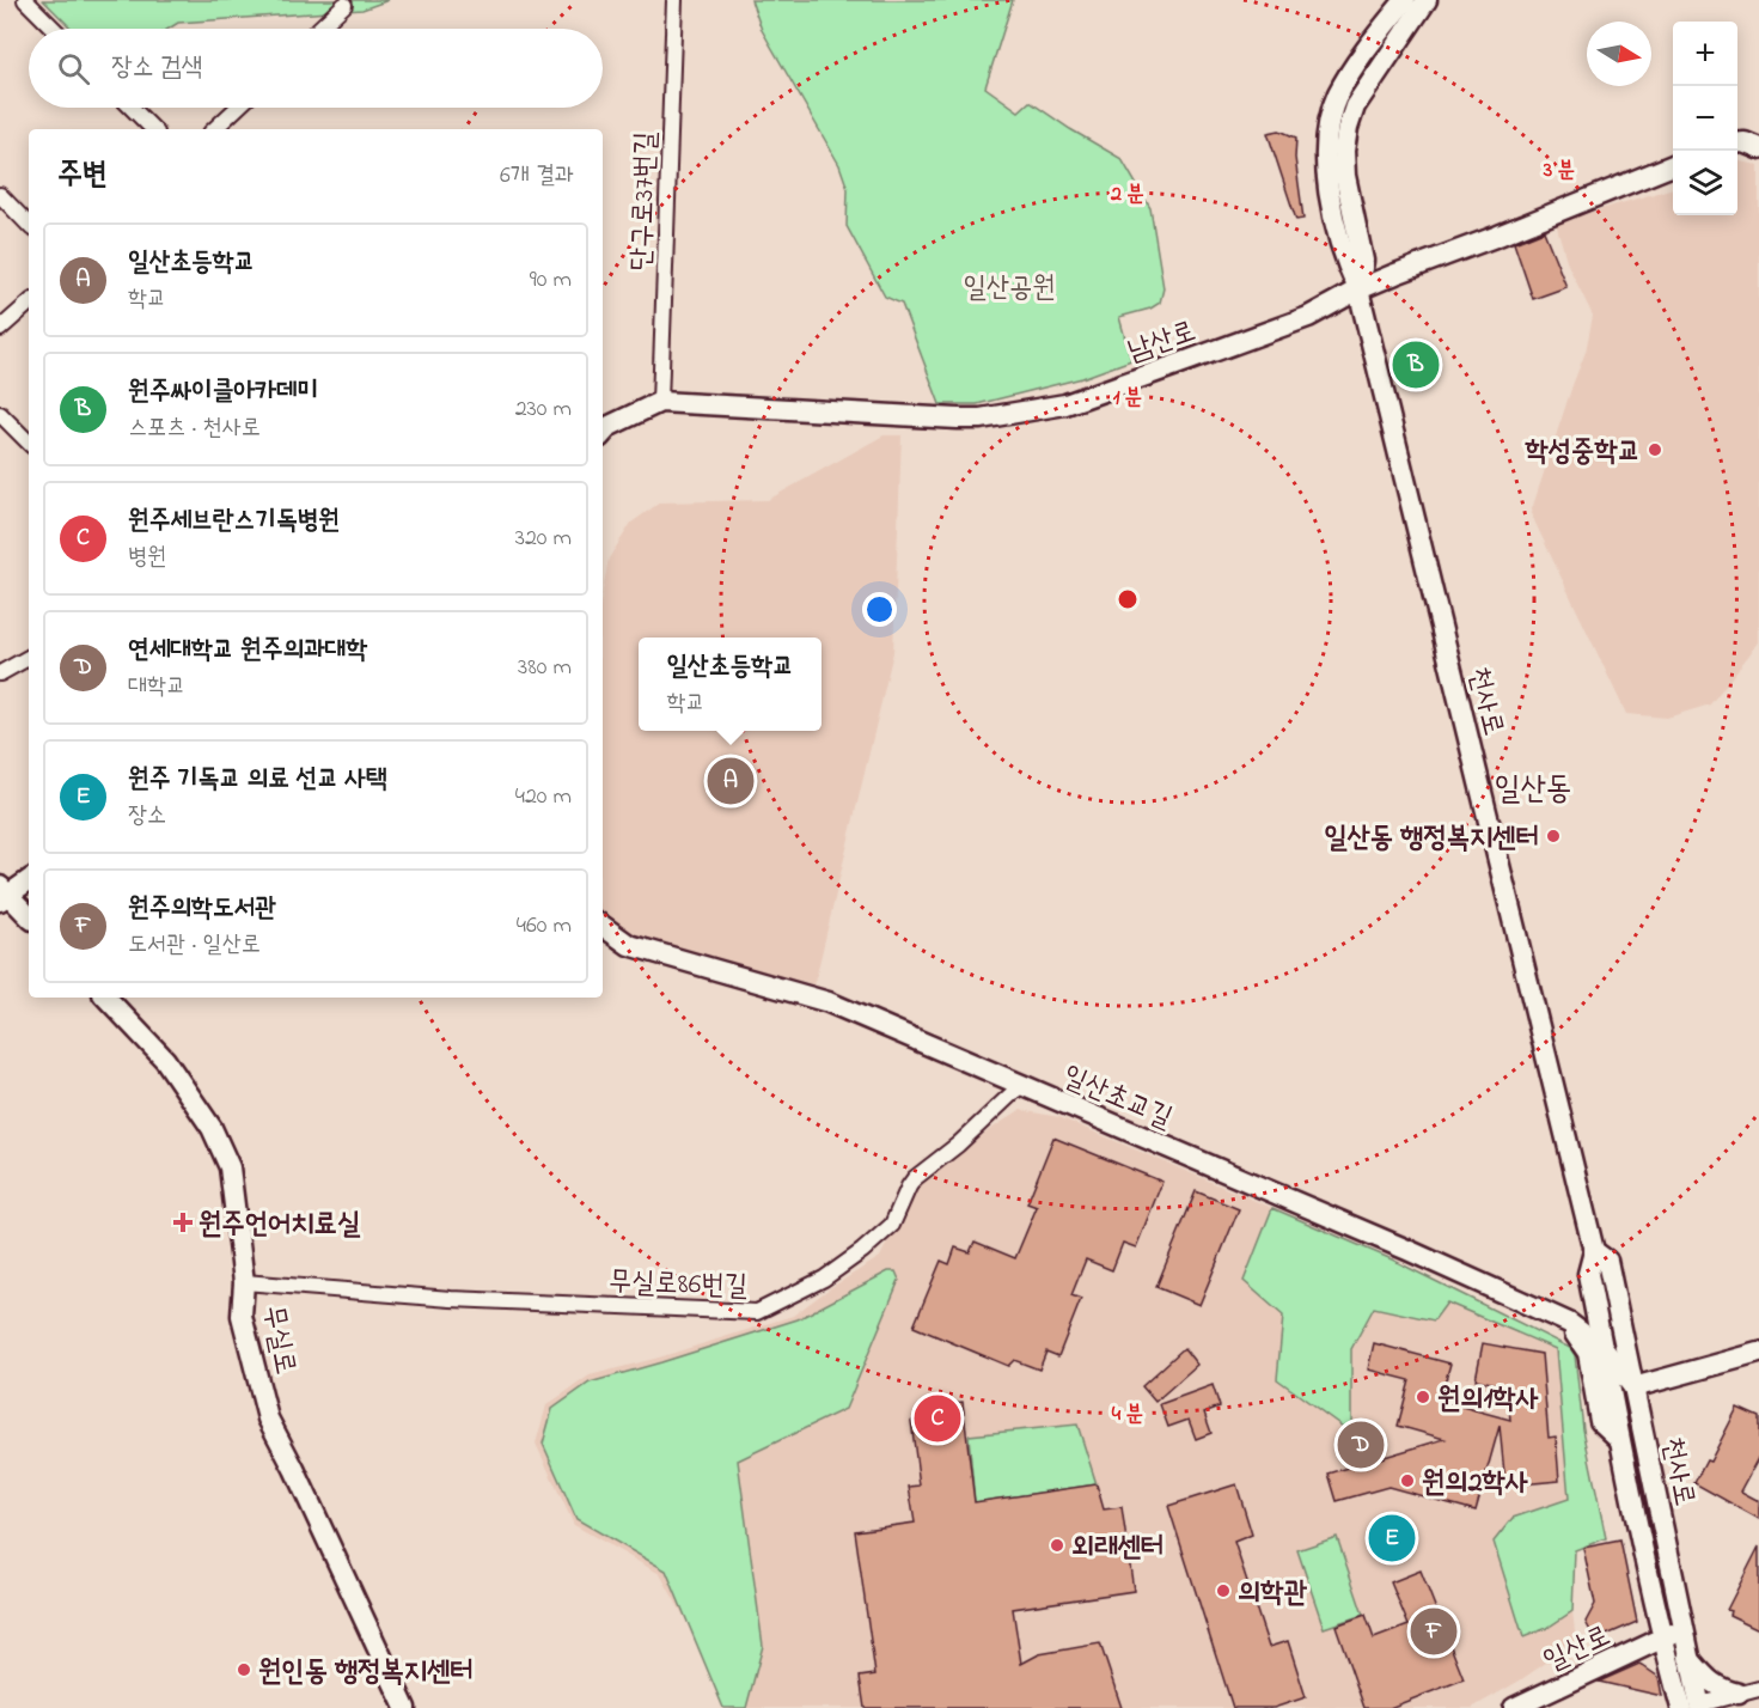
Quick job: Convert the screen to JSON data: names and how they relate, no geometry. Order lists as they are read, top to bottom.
{
  "streets": {
    "street": [
      "단구로37번길",
      "남산로",
      "천사로",
      "일산초교길",
      "무실로86번길",
      "무실로",
      "일산로"
    ]
  },
  "crossings": [
    ["단구로37번길", "남산로"],
    ["남산로", "천사로"],
    ["천사로", "일산초교길"],
    ["천사로", "일산로"],
    ["일산초교길", "무실로86번길"],
    ["무실로86번길", "무실로"]
  ],
  "districts": ["일산동"],
  "parks": ["일산공원"],
  "places": {
    "other": [
      "학성중학교",
      "일산동 행정복지센터",
      "원의1학사",
      "원의2학사",
      "외래센터",
      "의학관",
      "원인동 행정복지센터"
    ],
    "health": ["원주언어치료실"]
  },
  "north": "right",
  "page": {
    "map_buttons": ["+", "−"],
    "search": "장소 검색",
    "heading": ["주변", "6개 결과"],
    "list": [
      {
        "mark": "A",
        "name": "일산초등학교",
        "note": "학교",
        "value": "90 m"
      },
      {
        "mark": "B",
        "name": "원주싸이클아카데미",
        "note": "스포츠 · 천사로",
        "value": "230 m"
      },
      {
        "mark": "C",
        "name": "원주세브란스기독병원",
        "note": "병원",
        "value": "320 m"
      },
      {
        "mark": "D",
        "name": "연세대학교 원주의과대학",
        "note": "대학교",
        "value": "380 m"
      },
      {
        "mark": "E",
        "name": "원주 기독교 의료 선교 사택",
        "note": "장소",
        "value": "420 m"
      },
      {
        "mark": "F",
        "name": "원주의학도서관",
        "note": "도서관 · 일산로",
        "value": "460 m"
      }
    ],
    "pins": [
      "B",
      "A",
      "C",
      "D",
      "E",
      "F"
    ],
    "popup": ["일산초등학교", "학교"]
  },
  "rings": [
    "3 분",
    "2 분",
    "1 분",
    "4 분"
  ]
}
